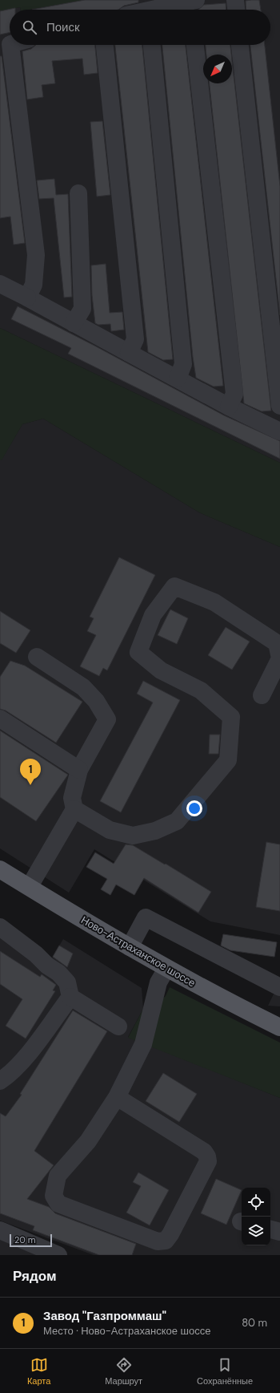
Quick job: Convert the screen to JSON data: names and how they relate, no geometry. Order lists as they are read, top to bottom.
{
  "streets": {
    "main road": ["Ново-Астраханское шоссе"]
  },
  "scale_bar": "20 m",
  "north": "bottom left",
  "page": {
    "search": "Поиск",
    "pins": "1",
    "scale": "20 m",
    "heading": "Рядом",
    "list": [
      {
        "mark": "1",
        "name": "Завод \"Газпроммаш\"",
        "note": "Место · Ново-Астраханское шоссе",
        "value": "80 m"
      }
    ],
    "nav": ["Карта", "Маршрут", "Сохранённые"]
  }
}
